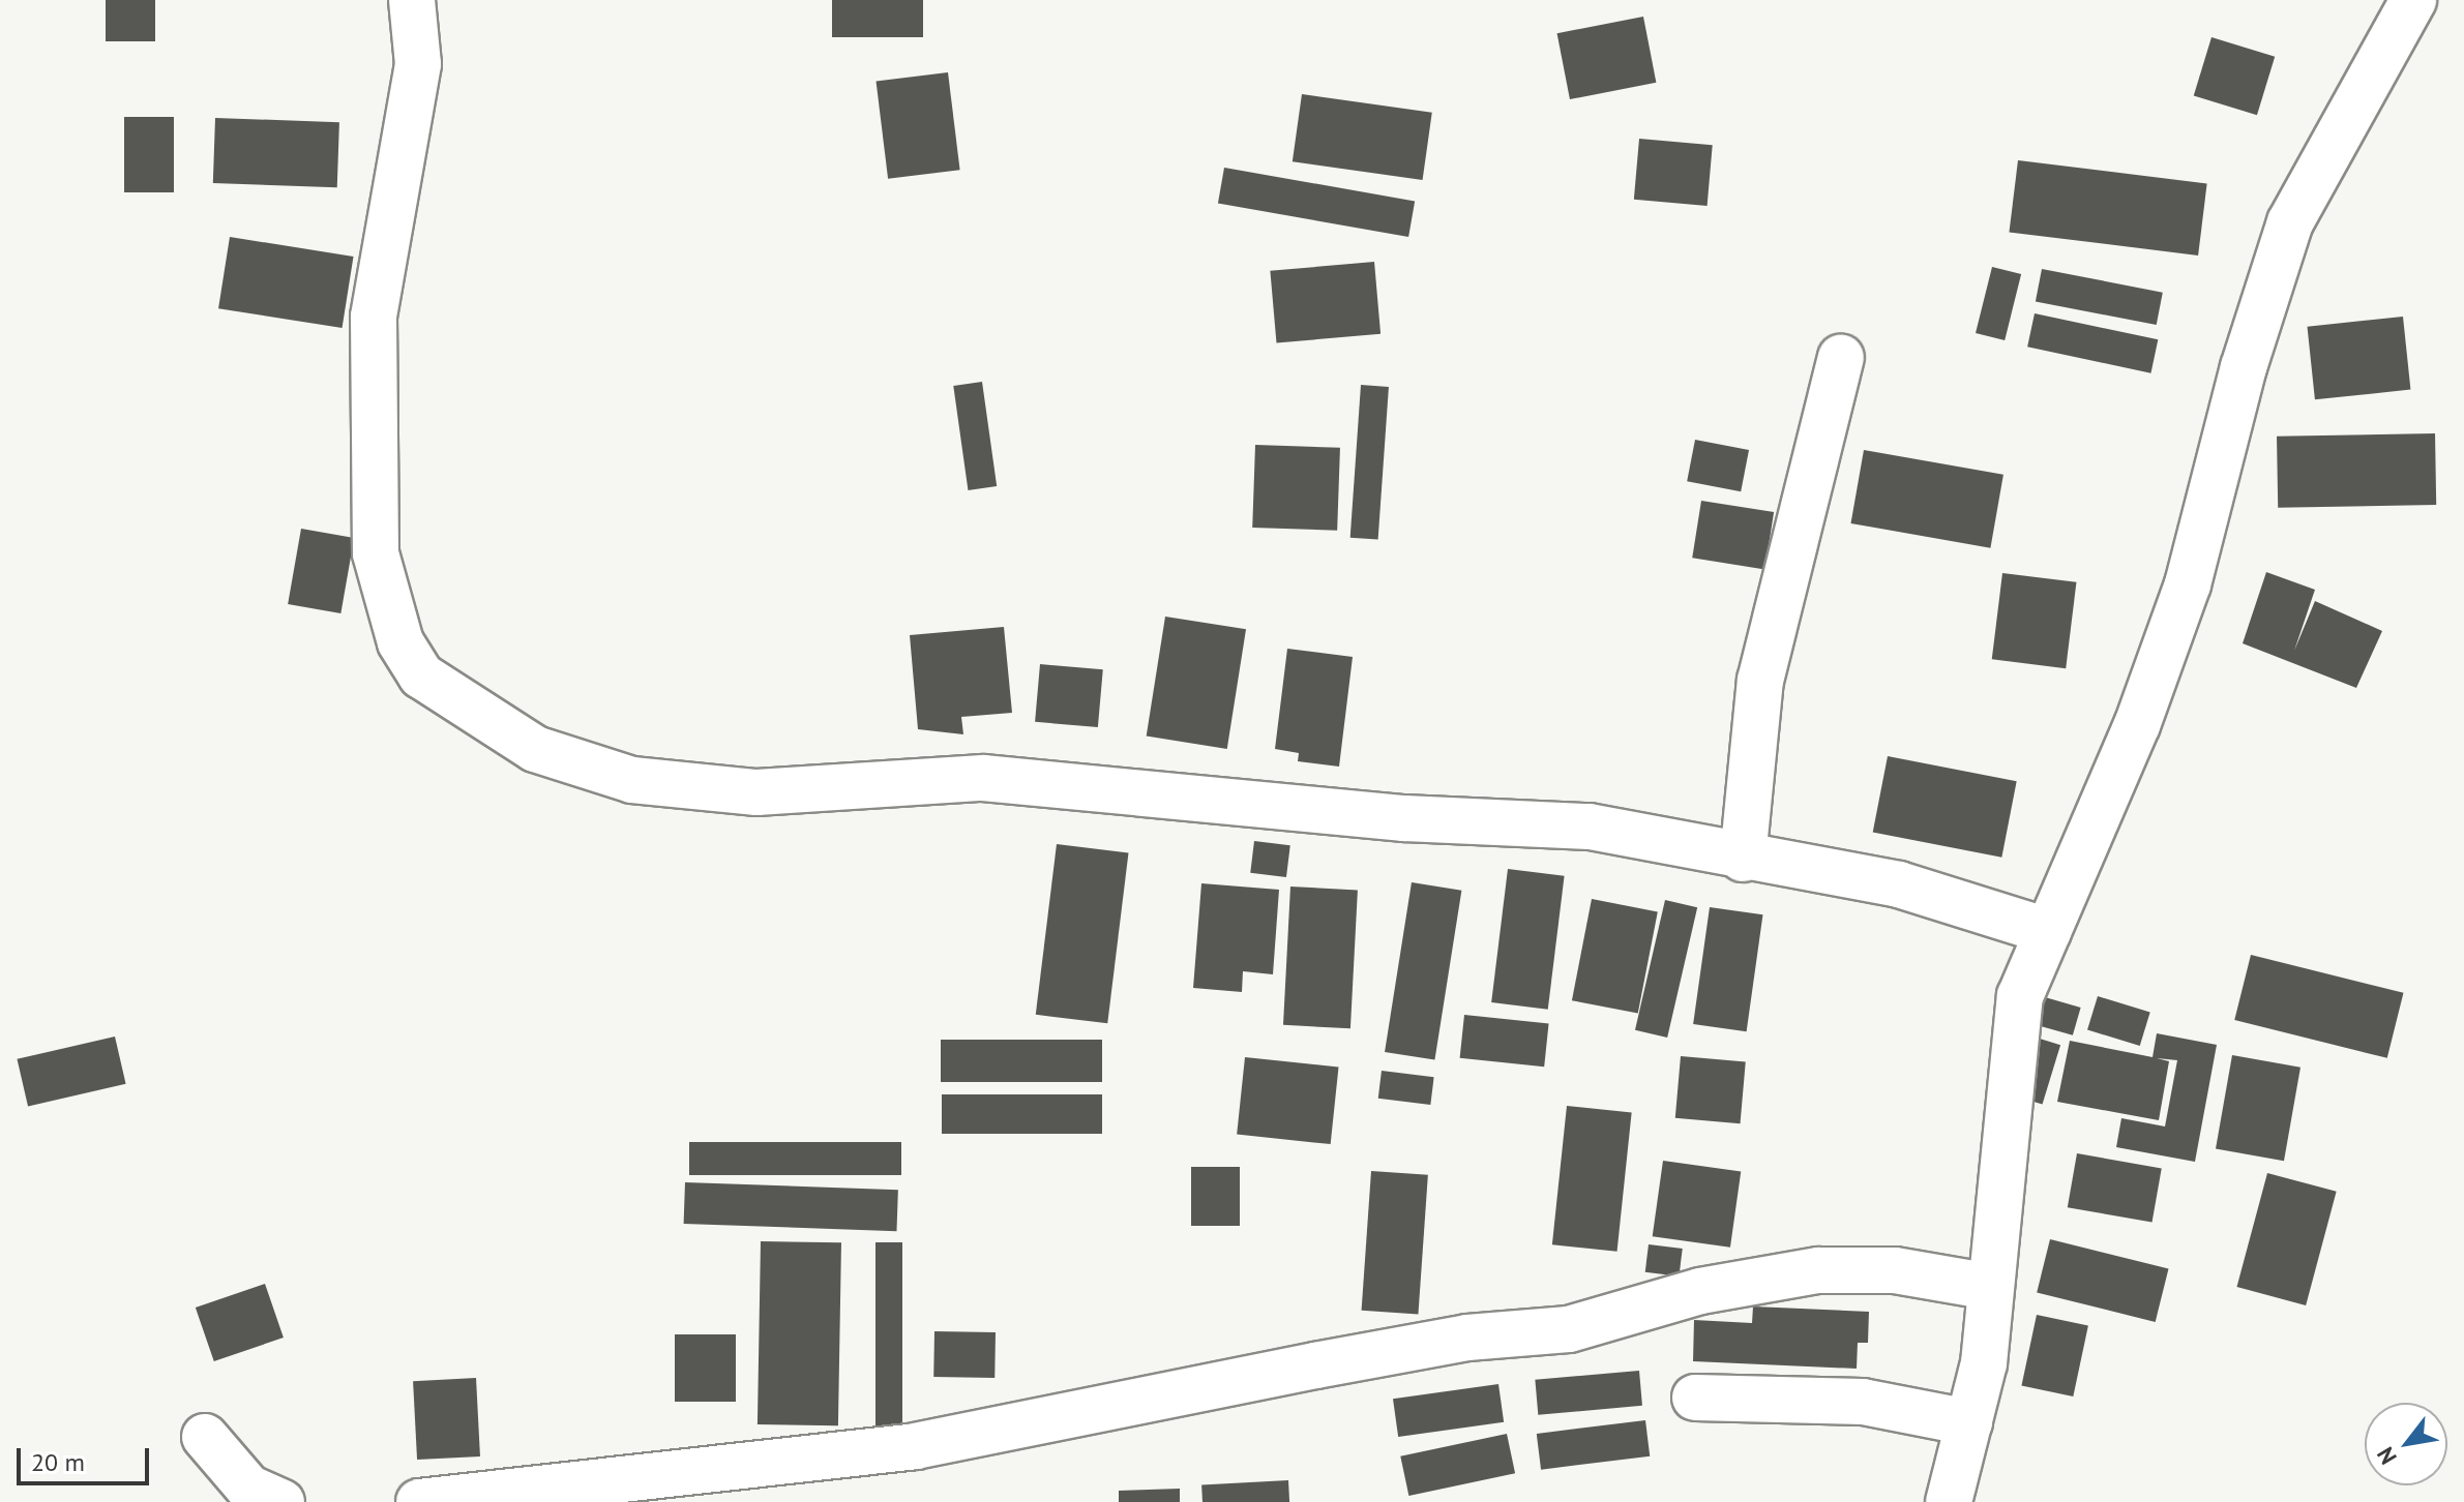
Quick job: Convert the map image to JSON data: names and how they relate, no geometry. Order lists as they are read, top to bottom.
{
  "scale_bar": "20 m",
  "north": "bottom left"
}
